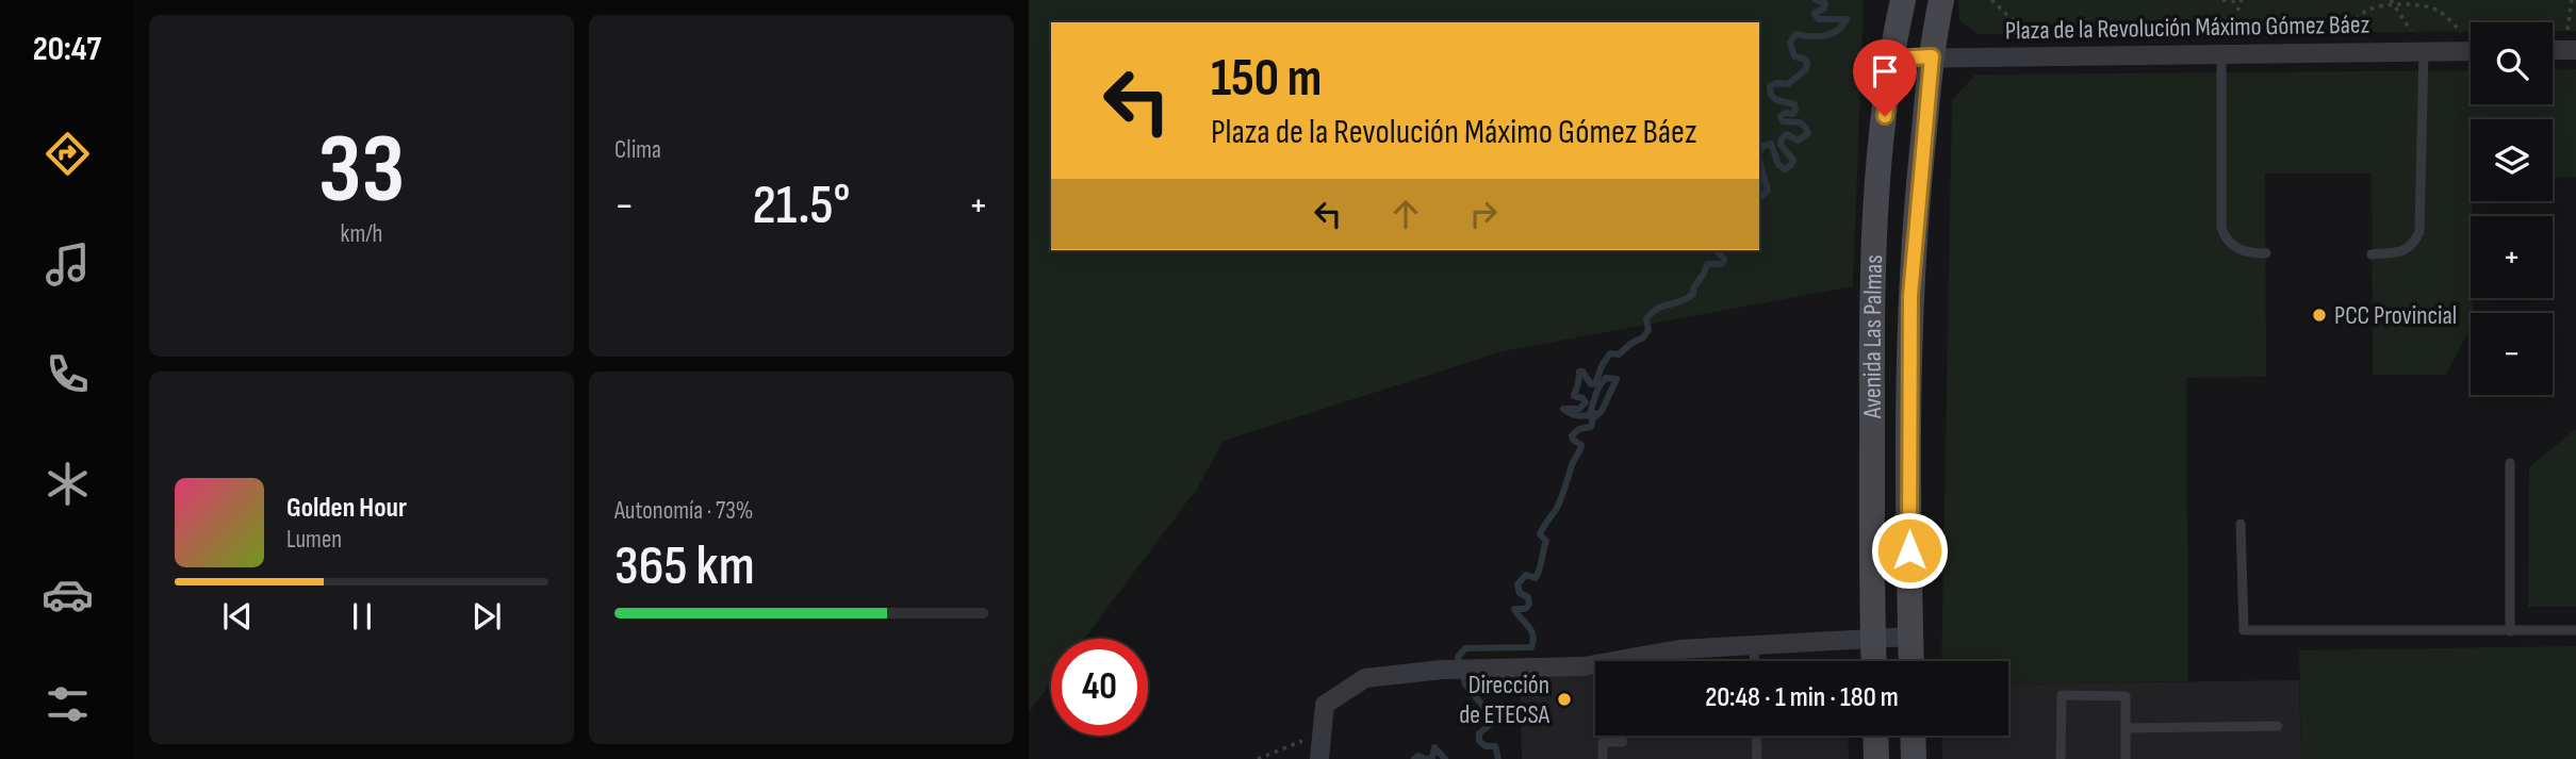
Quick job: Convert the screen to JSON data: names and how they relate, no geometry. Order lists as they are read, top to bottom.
{
  "streets": {
    "street": ["Plaza de la Revolución Máximo Gómez Báez", "Avenida Las Palmas"]
  },
  "crossings": [
    ["Plaza de la Revolución Máximo Gómez Báez", "Avenida Las Palmas"]
  ],
  "places": ["PCC Provincial", "Dirección de ETECSA"],
  "page": {
    "tabs": "20:47",
    "tile": [
      ["33", "km/h"],
      "Clima",
      ["Autonomía · 73%", "365 km"]
    ],
    "map_buttons": ["+", "−"],
    "turn": ["150 m", "Plaza de la Revolución Máximo Gómez Báez"],
    "heat": ["−", "21.5°", "+"],
    "song": ["Golden Hour", "Lumen"],
    "limit": "40",
    "trip": "20:48 · 1 min · 180 m"
  }
}
